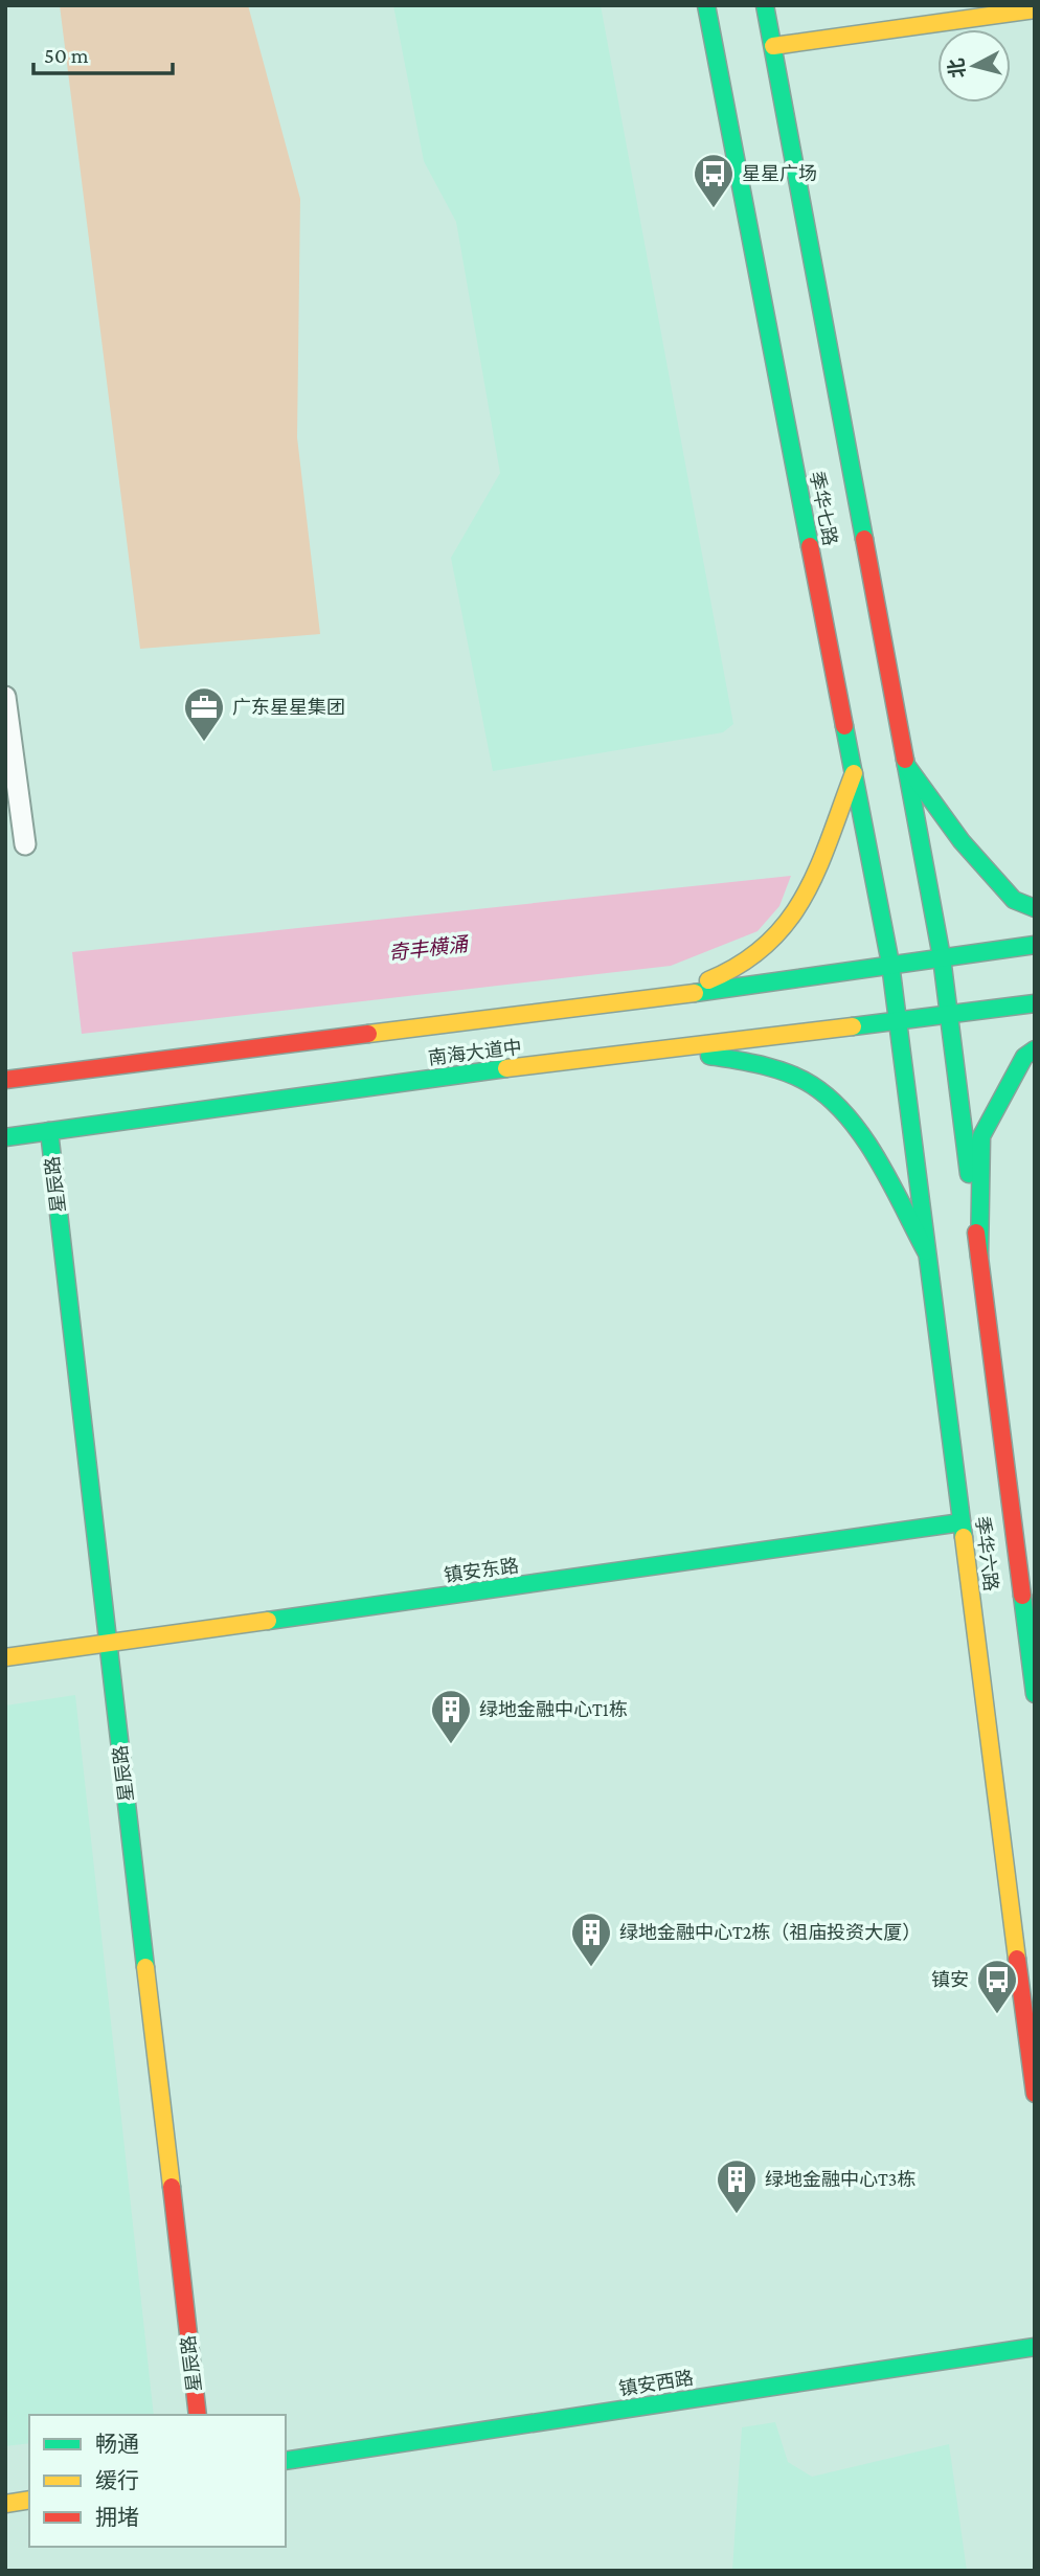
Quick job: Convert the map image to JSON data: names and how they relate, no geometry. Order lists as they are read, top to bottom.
{
  "streets": {
    "main road": [
      "季华七路",
      "南海大道中",
      "星辰路",
      "季华六路",
      "镇安东路",
      "镇安西路"
    ]
  },
  "crossings": [
    ["季华七路", "南海大道中"],
    ["季华七路", "季华六路"],
    ["南海大道中", "星辰路"],
    ["南海大道中", "季华六路"],
    ["星辰路", "镇安东路"],
    ["季华六路", "镇安东路"]
  ],
  "water": ["奇丰横涌"],
  "places": {
    "bus stop": ["星星广场", "镇安"],
    "office": ["广东星星集团"],
    "building": ["绿地金融中心T1栋", "绿地金融中心T2栋（祖庙投资大厦）", "绿地金融中心T3栋"]
  },
  "legend": ["畅通", "缓行", "拥堵"],
  "scale_bar": "50 m",
  "north": "left"
}
